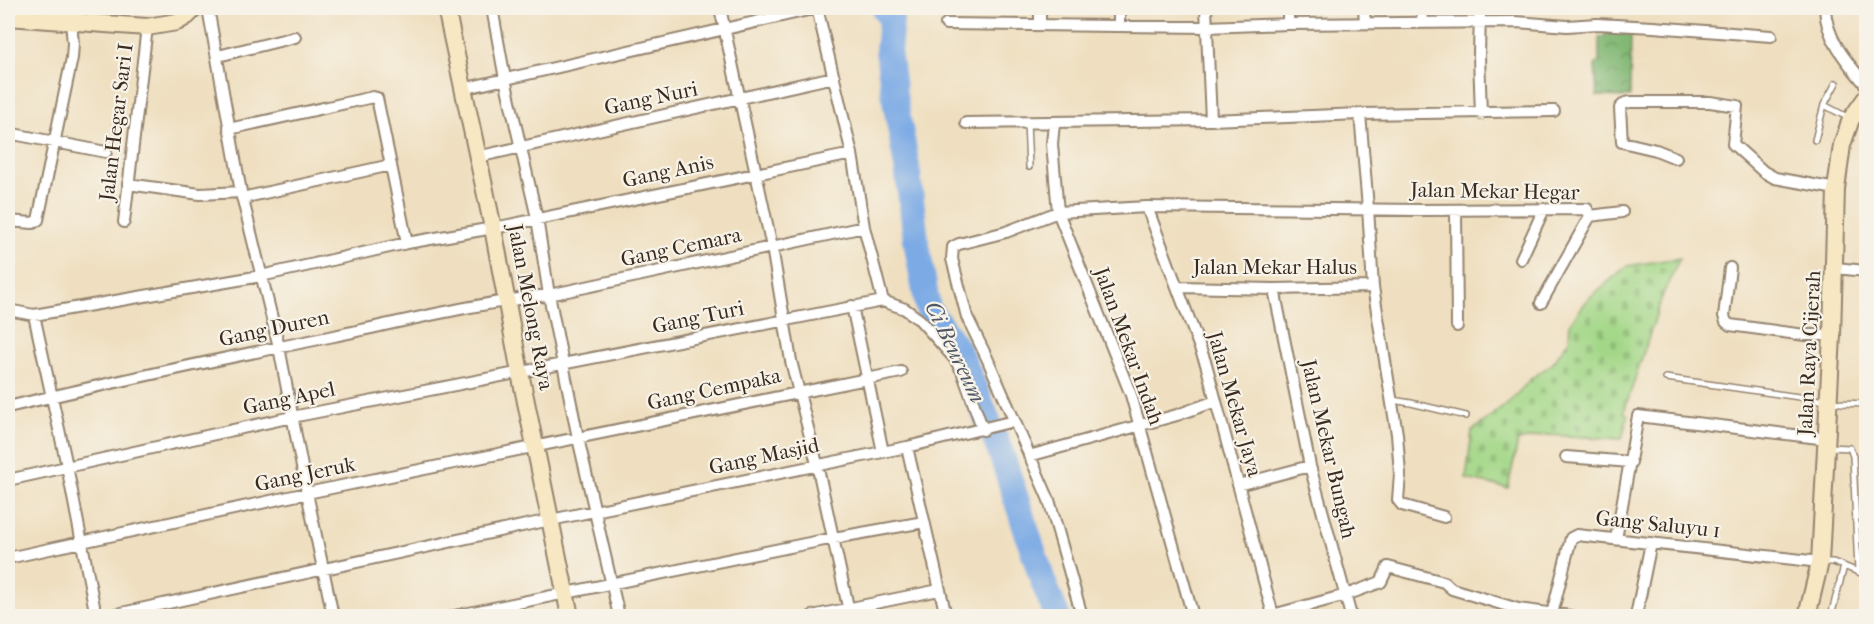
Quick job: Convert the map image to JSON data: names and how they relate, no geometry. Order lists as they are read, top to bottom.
{
  "streets": {
    "main road": ["Jalan Melong Raya", "Jalan Raya Cijerah"],
    "street": [
      "Gang Nuri",
      "Jalan Hegar Sari I",
      "Gang Anis",
      "Jalan Mekar Hegar",
      "Gang Cemara",
      "Jalan Mekar Halus",
      "Gang Turi",
      "Gang Duren",
      "Jalan Mekar Indah",
      "Gang Cempaka",
      "Gang Apel",
      "Jalan Mekar Jaya",
      "Jalan Mekar Bungah",
      "Gang Masjid",
      "Gang Jeruk",
      "Gang Saluyu 1"
    ]
  },
  "crossings": [
    ["Gang Nuri", "Jalan Melong Raya"],
    ["Gang Anis", "Jalan Melong Raya"],
    ["Jalan Mekar Hegar", "Jalan Mekar Indah"],
    ["Jalan Mekar Hegar", "Jalan Mekar Jaya"],
    ["Jalan Mekar Hegar", "Gang Masjid"],
    ["Gang Cemara", "Jalan Melong Raya"],
    ["Gang Cemara", "Gang Duren"],
    ["Jalan Mekar Halus", "Jalan Mekar Jaya"],
    ["Jalan Mekar Halus", "Jalan Mekar Bungah"],
    ["Jalan Melong Raya", "Gang Turi"],
    ["Jalan Melong Raya", "Gang Duren"],
    ["Jalan Melong Raya", "Gang Cempaka"],
    ["Jalan Melong Raya", "Gang Apel"],
    ["Jalan Melong Raya", "Gang Masjid"],
    ["Jalan Melong Raya", "Gang Jeruk"],
    ["Gang Turi", "Gang Apel"],
    ["Jalan Raya Cijerah", "Gang Saluyu 1"],
    ["Gang Cempaka", "Gang Jeruk"]
  ],
  "water": ["Ci Beureum"]
}
